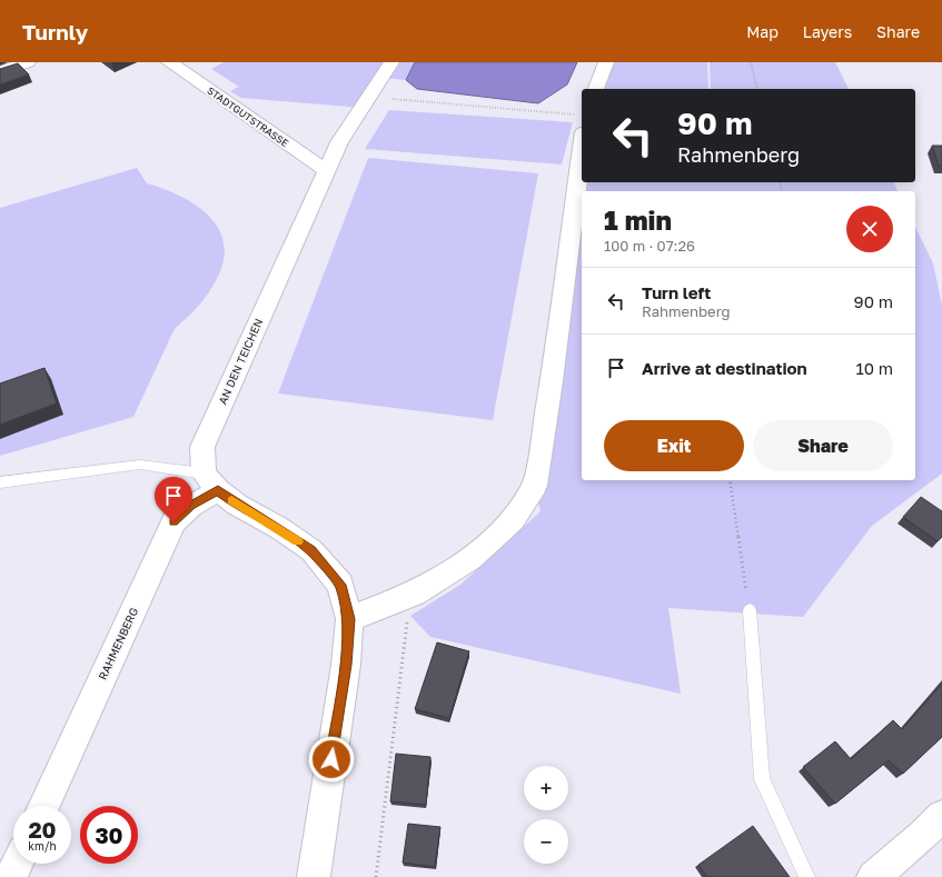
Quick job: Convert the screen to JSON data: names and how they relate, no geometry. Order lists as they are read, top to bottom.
{
  "streets": {
    "street": ["STADTGUTSTRASSE", "AN DEN TEICHEN", "RAHMENBERG"]
  },
  "crossings": [
    ["STADTGUTSTRASSE", "AN DEN TEICHEN"],
    ["AN DEN TEICHEN", "RAHMENBERG"]
  ],
  "page": {
    "header": "Turnly",
    "nav": ["Map", "Layers", "Share"],
    "turn": ["90 m", "Rahmenberg"],
    "heading": ["1 min", "100 m · 07:26"],
    "list": [
      {
        "name": "Turn left",
        "note": "Rahmenberg",
        "value": "90 m"
      },
      {
        "name": "Arrive at destination",
        "value": "10 m"
      }
    ],
    "buttons": ["Exit", "Share"],
    "map_buttons": ["+", "−"],
    "speed": "20 km/h",
    "limit": "30"
  }
}
